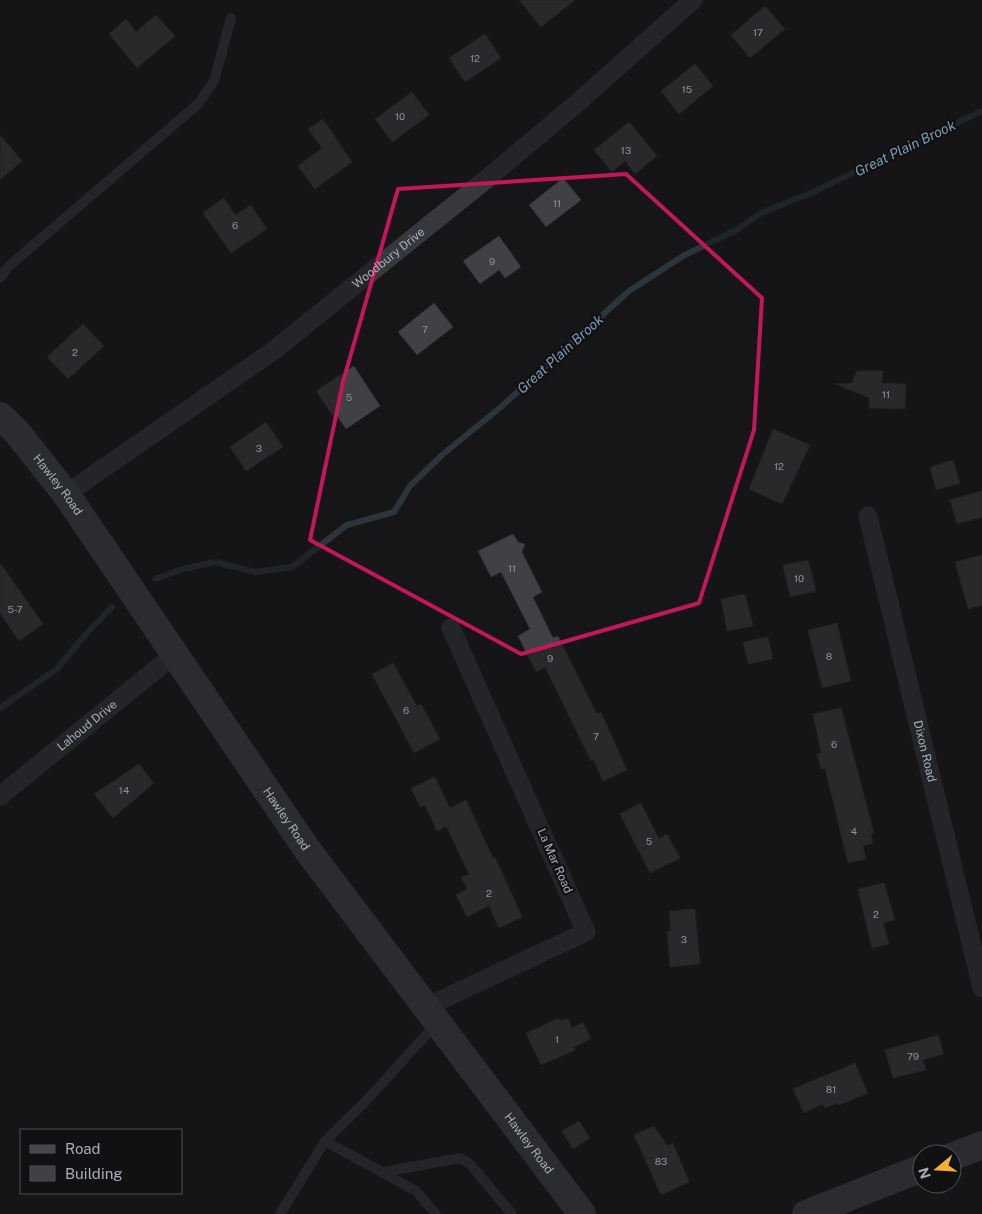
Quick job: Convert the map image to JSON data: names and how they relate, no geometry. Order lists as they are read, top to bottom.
{
  "streets": {
    "street": [
      "Woodbury Drive",
      "Hawley Road",
      "Lahoud Drive",
      "Dixon Road",
      "La Mar Road"
    ]
  },
  "crossings": [
    ["Woodbury Drive", "Hawley Road"],
    ["Hawley Road", "Lahoud Drive"],
    ["Hawley Road", "La Mar Road"]
  ],
  "water": ["Great Plain Brook"],
  "house_numbers": [
    "17",
    "12",
    "15",
    "10",
    "13",
    "11",
    "6",
    "9",
    "7",
    "2",
    "11",
    "5",
    "3",
    "12",
    "11",
    "10",
    "5-7",
    "8",
    "9",
    "6",
    "7",
    "6",
    "14",
    "4",
    "5",
    "2",
    "2",
    "3",
    "1",
    "79",
    "81",
    "83"
  ],
  "legend": ["Road", "Building"],
  "north": "left"
}
